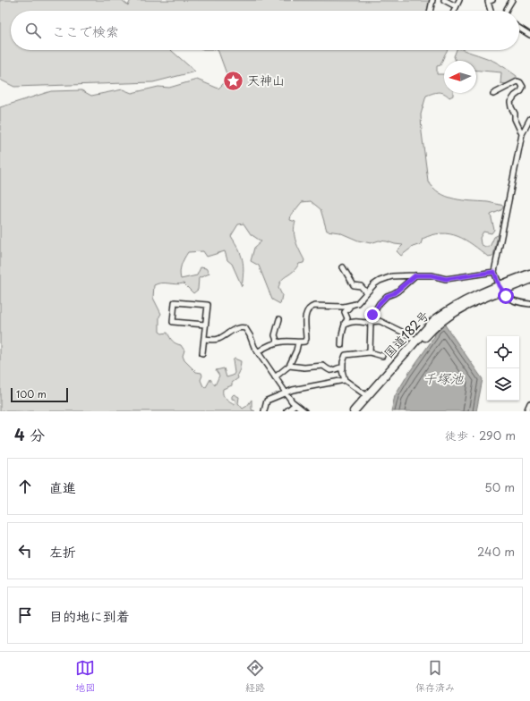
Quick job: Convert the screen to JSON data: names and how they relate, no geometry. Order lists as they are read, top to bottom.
{
  "streets": {
    "highway": ["国道182号"]
  },
  "water": ["千塚池"],
  "places": {
    "place": ["天神山"]
  },
  "scale_bar": "100 m",
  "north": "left",
  "page": {
    "search": "ここで検索",
    "scale": "100 m",
    "heading": ["4 分", "徒歩 · 290 m"],
    "list": [
      ["直進", "50 m"],
      ["左折", "240 m"],
      "目的地に到着"
    ],
    "nav": ["地図", "経路", "保存済み"]
  }
}
